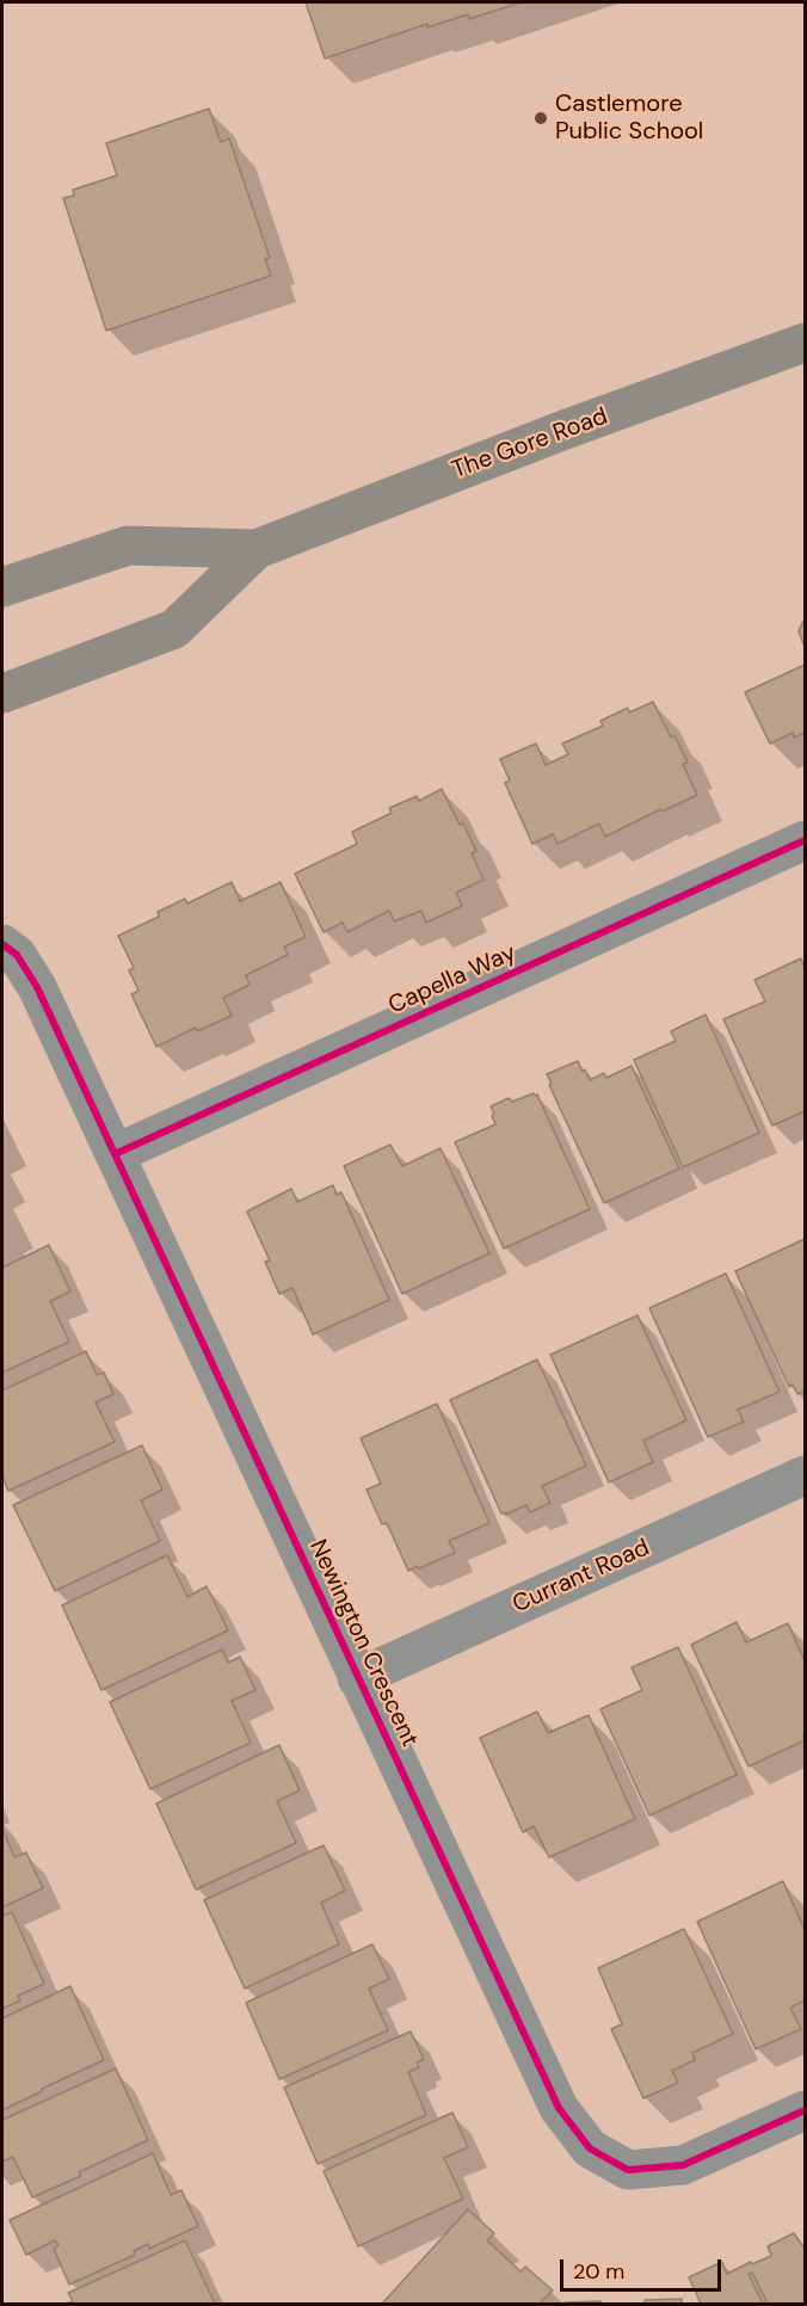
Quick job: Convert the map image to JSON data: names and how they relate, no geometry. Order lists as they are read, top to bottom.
{
  "streets": {
    "main road": ["The Gore Road"],
    "street": ["Capella Way", "Currant Road", "Newington Crescent"]
  },
  "crossings": [
    ["Capella Way", "Newington Crescent"],
    ["Currant Road", "Newington Crescent"]
  ],
  "places": ["Castlemore Public School"],
  "scale_bar": "20 m"
}
